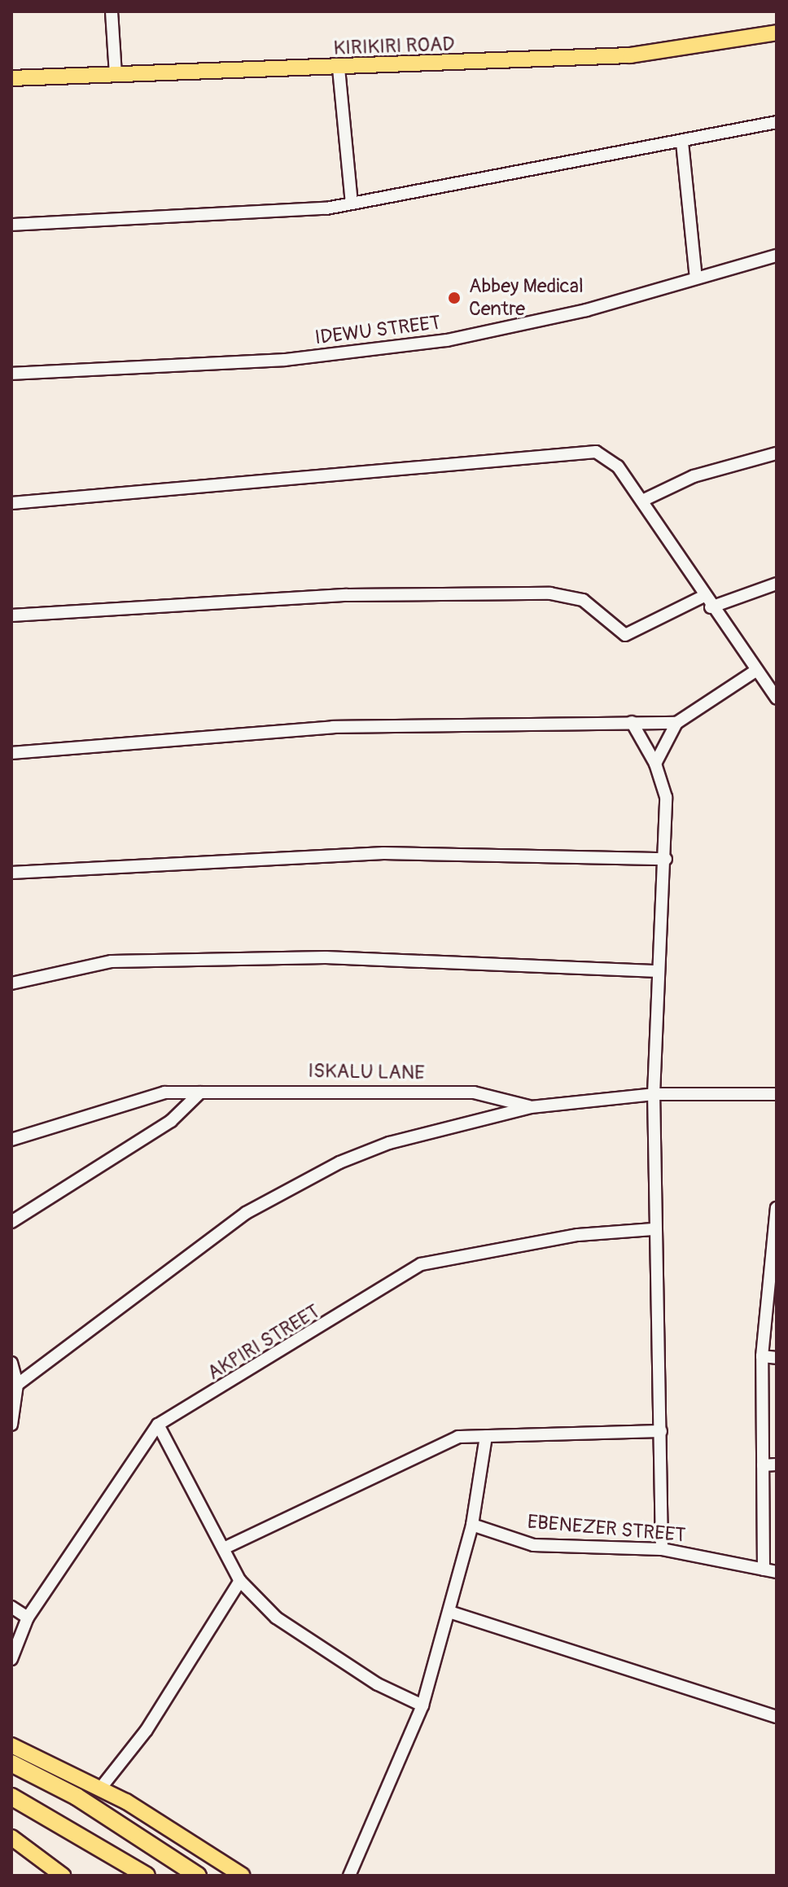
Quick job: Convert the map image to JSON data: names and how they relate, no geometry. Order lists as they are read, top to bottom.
{
  "streets": {
    "main road": ["KIRIKIRI ROAD"],
    "street": [
      "IDEWU STREET",
      "ISKALU LANE",
      "AKPIRI STREET",
      "EBENEZER STREET"
    ]
  },
  "places": ["Abbey Medical Centre"]
}
